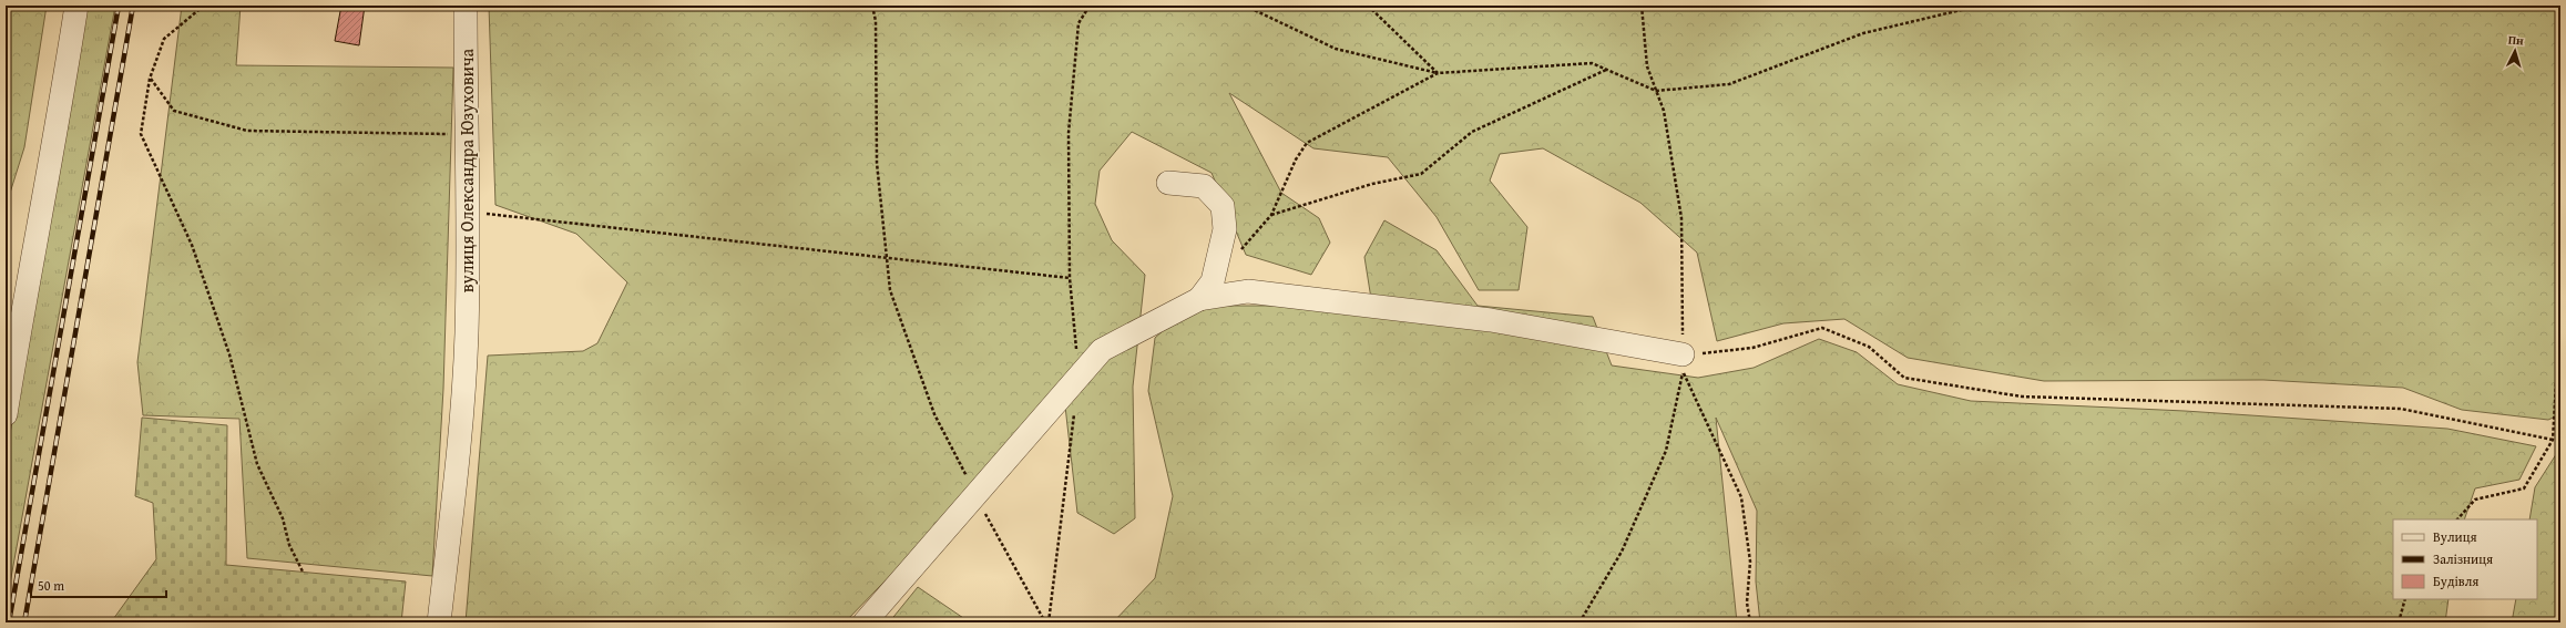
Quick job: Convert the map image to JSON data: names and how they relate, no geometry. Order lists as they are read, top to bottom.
{
  "streets": {
    "street": ["вулиця Олександра Юзуховича"]
  },
  "legend": ["Вулиця", "Залізниця", "Будівля"],
  "scale_bar": "50 m",
  "north": "top"
}
